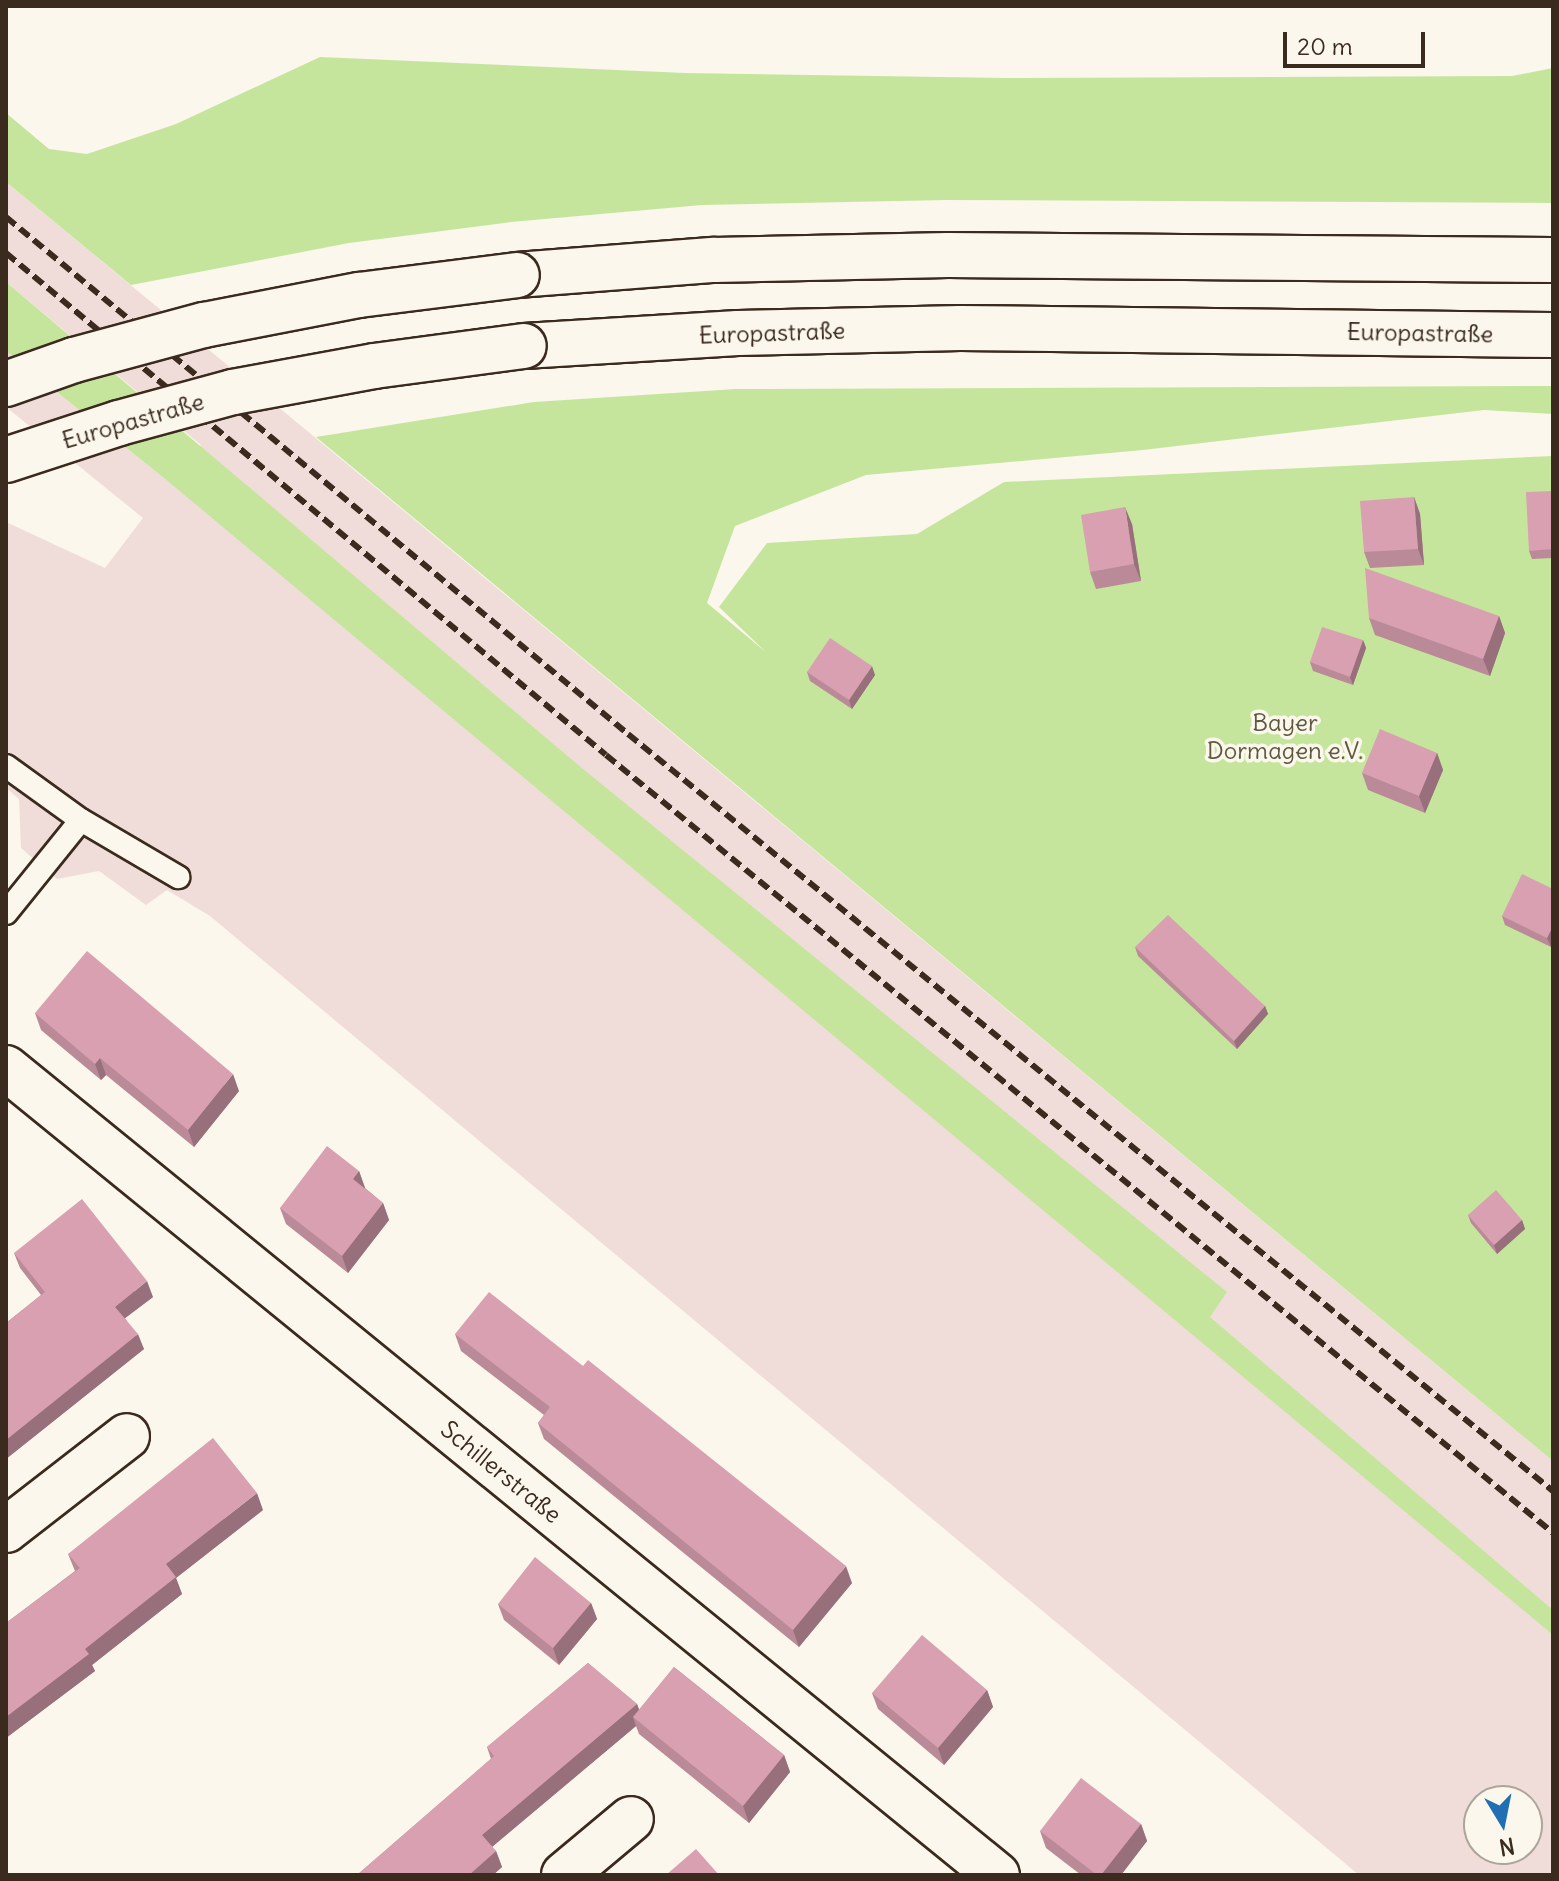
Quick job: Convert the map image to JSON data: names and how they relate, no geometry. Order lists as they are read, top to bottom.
{
  "streets": {
    "main road": ["Europastraße", "Schillerstraße"]
  },
  "parks": ["Bayer Dormagen e.V."],
  "scale_bar": "20 m",
  "north": "bottom"
}
